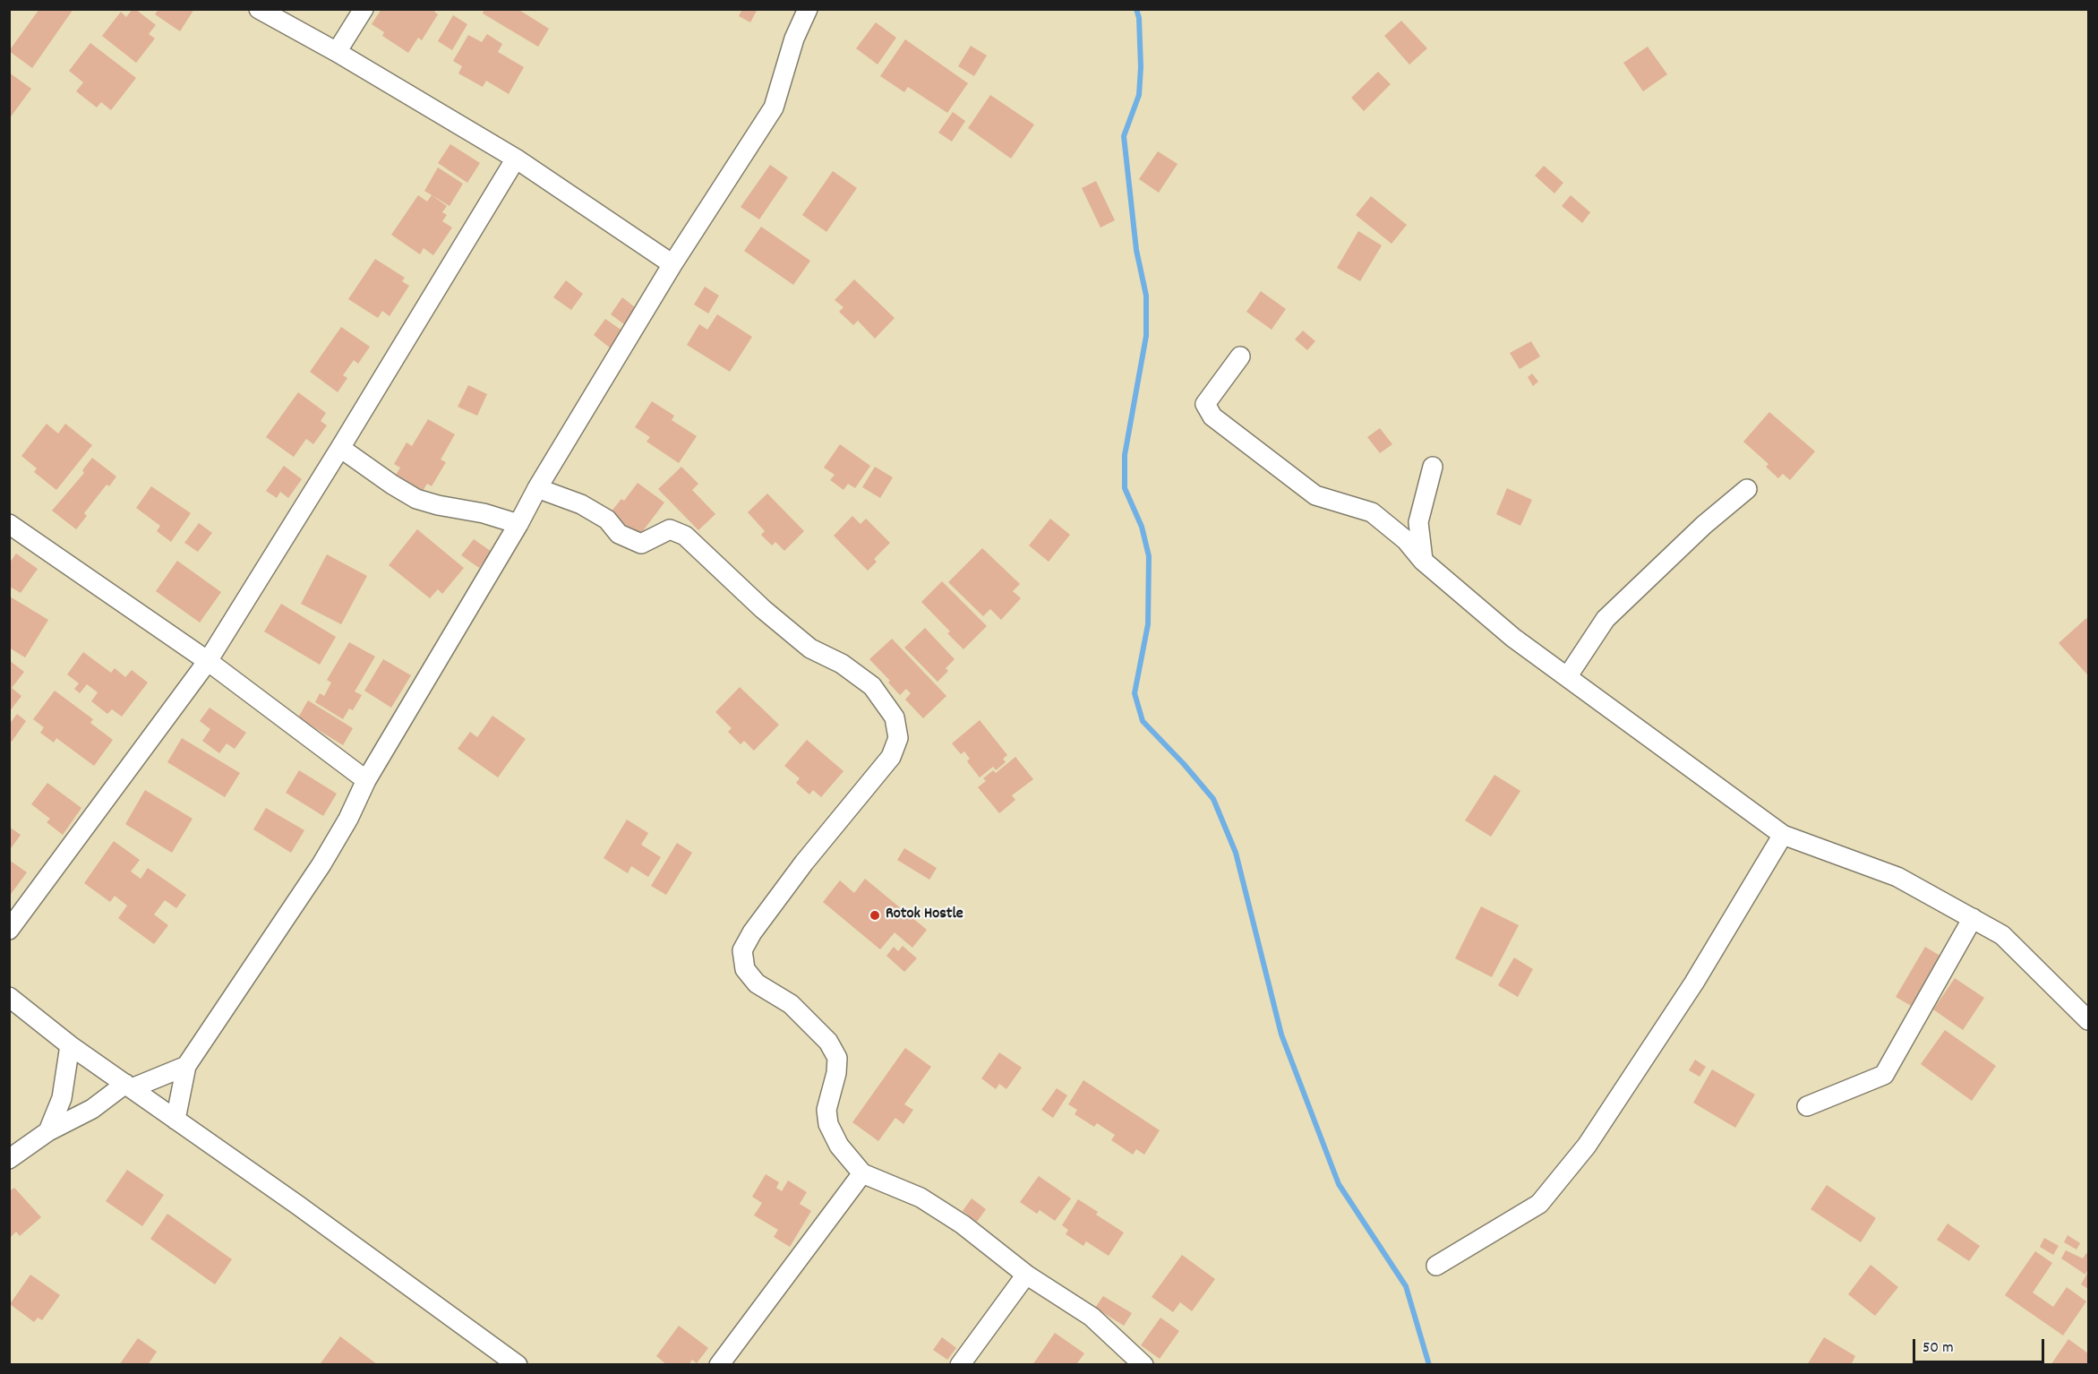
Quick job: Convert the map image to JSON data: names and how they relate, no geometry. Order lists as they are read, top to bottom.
{
  "places": ["Rotok Hostle"],
  "scale_bar": "50 m"
}
